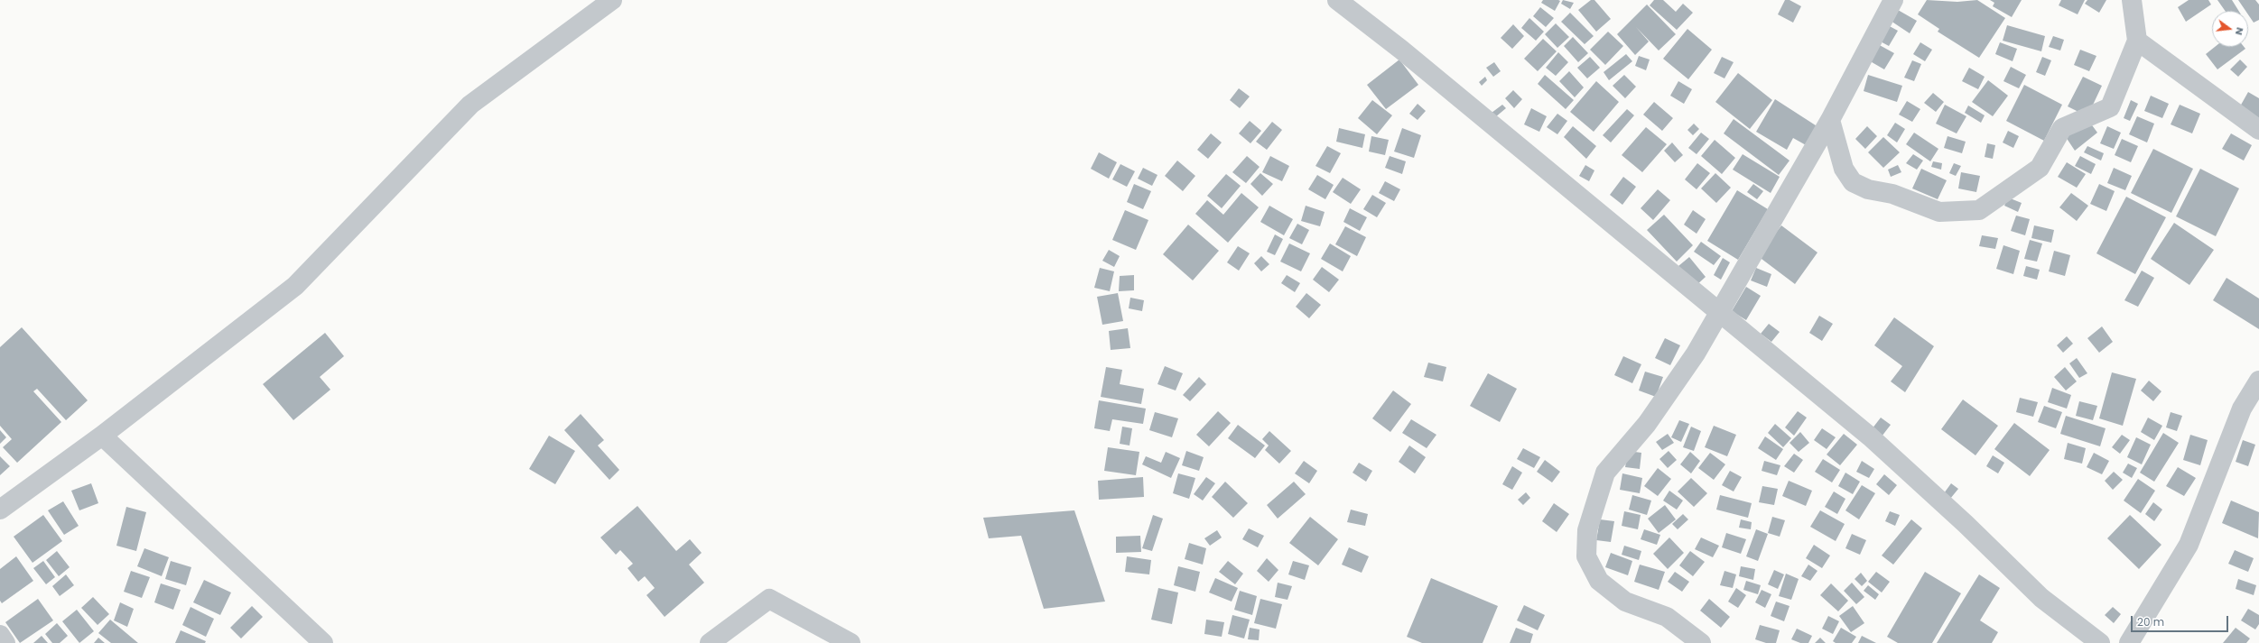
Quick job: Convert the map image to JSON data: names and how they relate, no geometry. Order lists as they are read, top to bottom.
{
  "scale_bar": "20 m",
  "north": "right"
}
